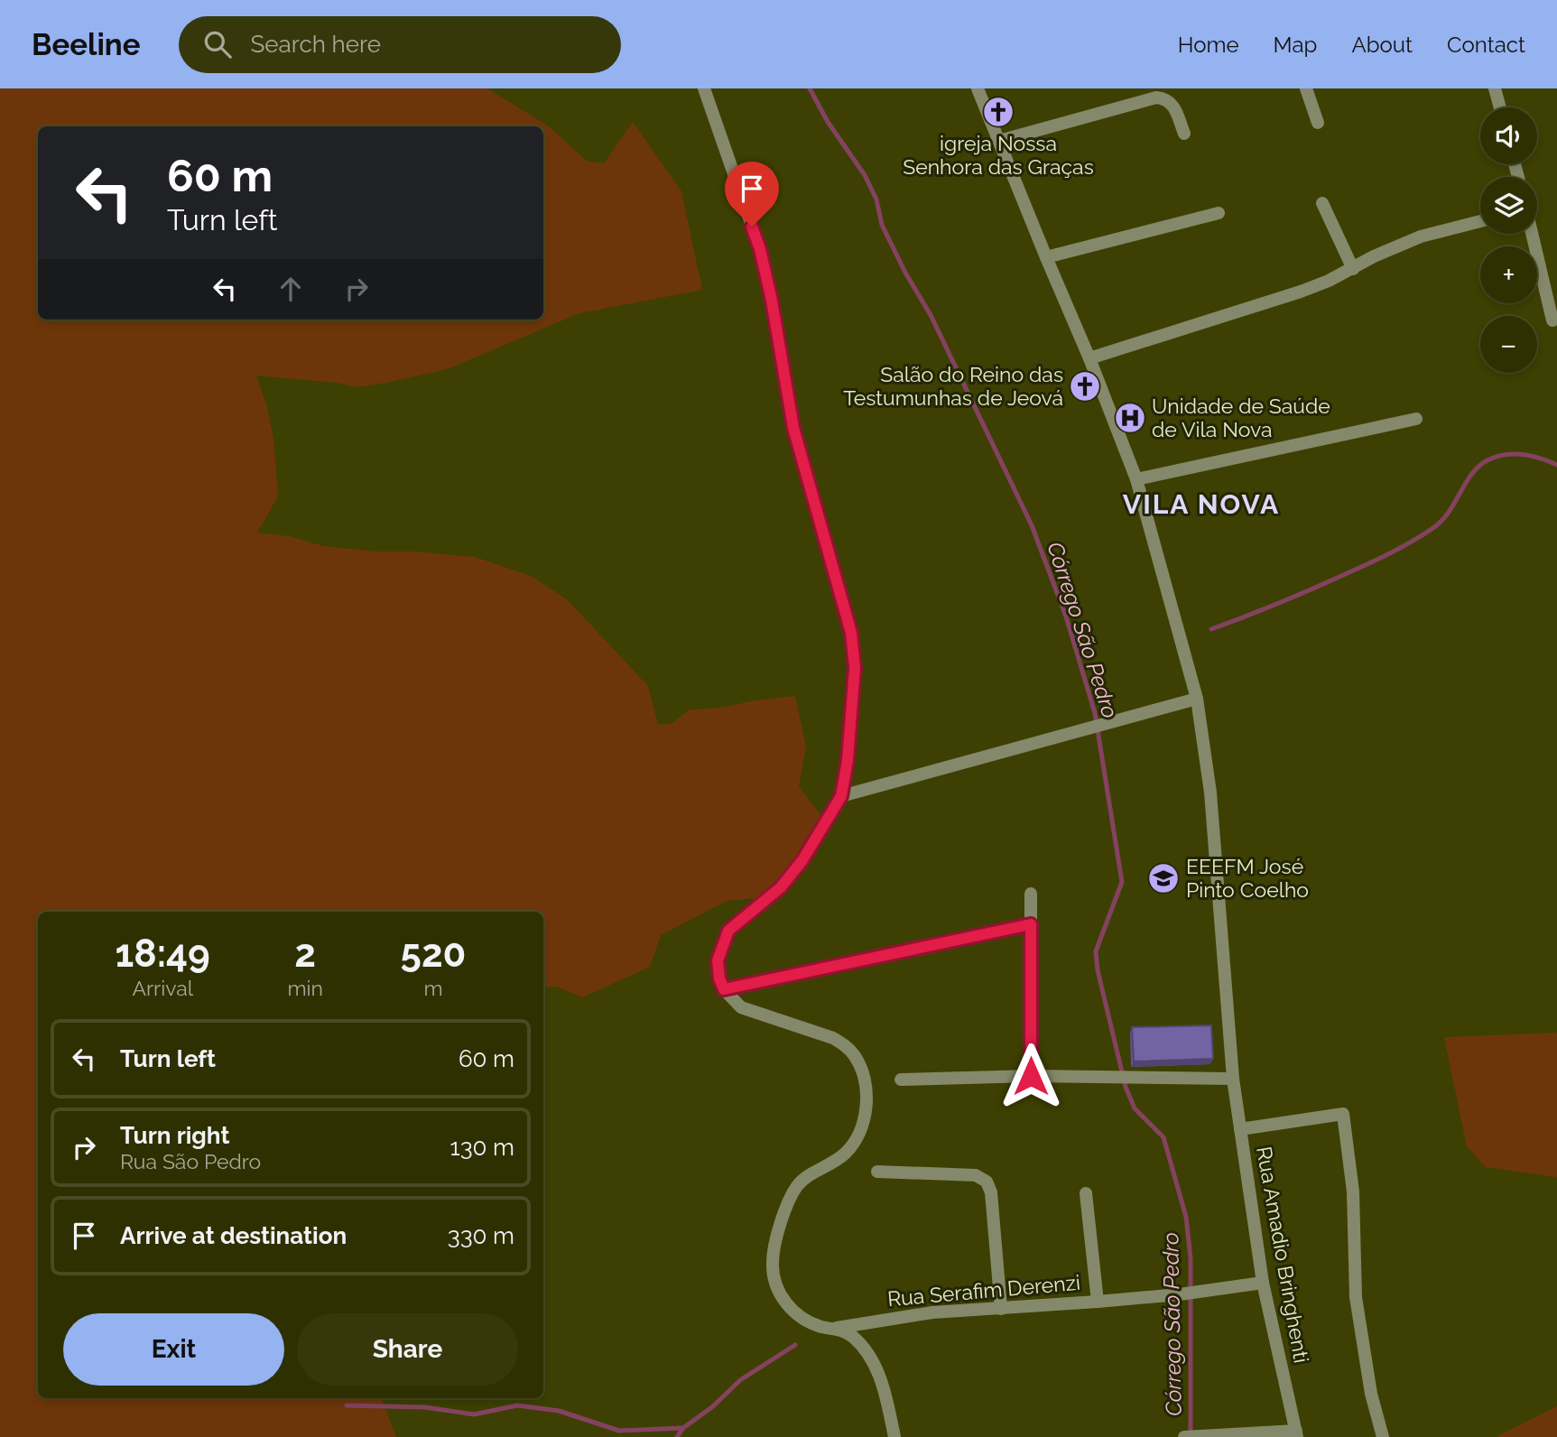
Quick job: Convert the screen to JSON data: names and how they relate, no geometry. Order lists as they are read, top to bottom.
{
  "streets": {
    "street": ["Rua Amadio Bringhenti", "Rua Serafim Derenzi"]
  },
  "crossings": [
    ["Rua Amadio Bringhenti", "Rua Serafim Derenzi"]
  ],
  "districts": ["VILA NOVA"],
  "water": ["Córrego São Pedro"],
  "places": {
    "church": ["igreja Nossa Senhora das Graças", "Salão do Reino das Testumunhas de Jeová"],
    "hospital": ["Unidade de Saúde de Vila Nova"],
    "school or university": ["EEEFM José Pinto Coelho"]
  },
  "page": {
    "header": "Beeline",
    "search": "Search here",
    "nav": [
      "Home",
      "Map",
      "About",
      "Contact"
    ],
    "map_buttons": ["+", "−"],
    "turn": ["60 m", "Turn left"],
    "eta": [
      "18:49",
      "Arrival",
      "2",
      "min",
      "520",
      "m"
    ],
    "list": [
      {
        "name": "Turn left",
        "value": "60 m"
      },
      {
        "name": "Turn right",
        "note": "Rua São Pedro",
        "value": "130 m"
      },
      {
        "name": "Arrive at destination",
        "value": "330 m"
      }
    ],
    "buttons": ["Exit", "Share"]
  }
}
